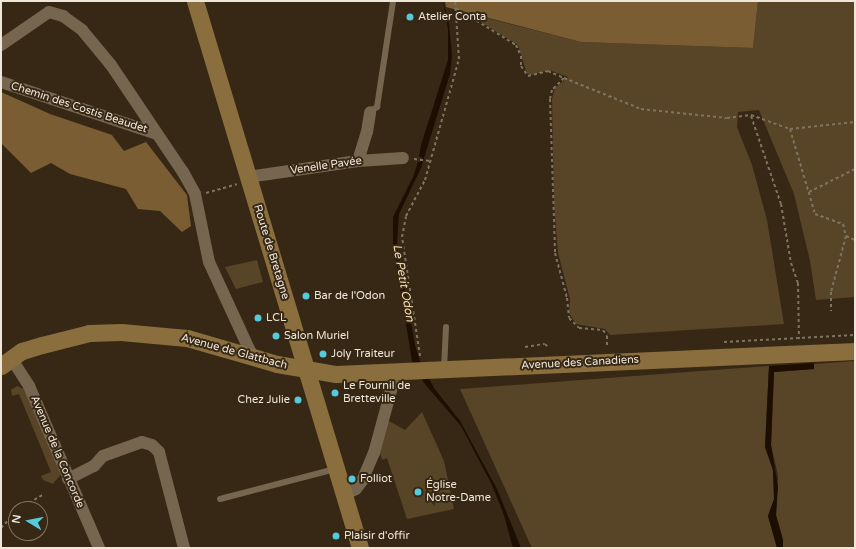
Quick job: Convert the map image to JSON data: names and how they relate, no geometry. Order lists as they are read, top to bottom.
{
  "streets": {
    "main road": ["Route de Bretagne", "Avenue de Glattbach", "Avenue des Canadiens"],
    "street": ["Chemin des Costis Beaudet", "Venelle Pavée", "Avenue de la Concorde"]
  },
  "crossings": [
    ["Venelle Pavée", "Route de Bretagne"],
    ["Route de Bretagne", "Avenue de Glattbach"],
    ["Route de Bretagne", "Avenue des Canadiens"],
    ["Avenue de Glattbach", "Avenue des Canadiens"],
    ["Avenue de Glattbach", "Avenue de la Concorde"]
  ],
  "water": ["Le Petit Odon"],
  "places": [
    "Atelier Conta",
    "Bar de l'Odon",
    "LCL",
    "Salon Muriel",
    "Joly Traiteur",
    "Le Fournil de Bretteville",
    "Chez Julie",
    "Folliot",
    "Église Notre-Dame",
    "Plaisir d'offir"
  ],
  "north": "left"
}
